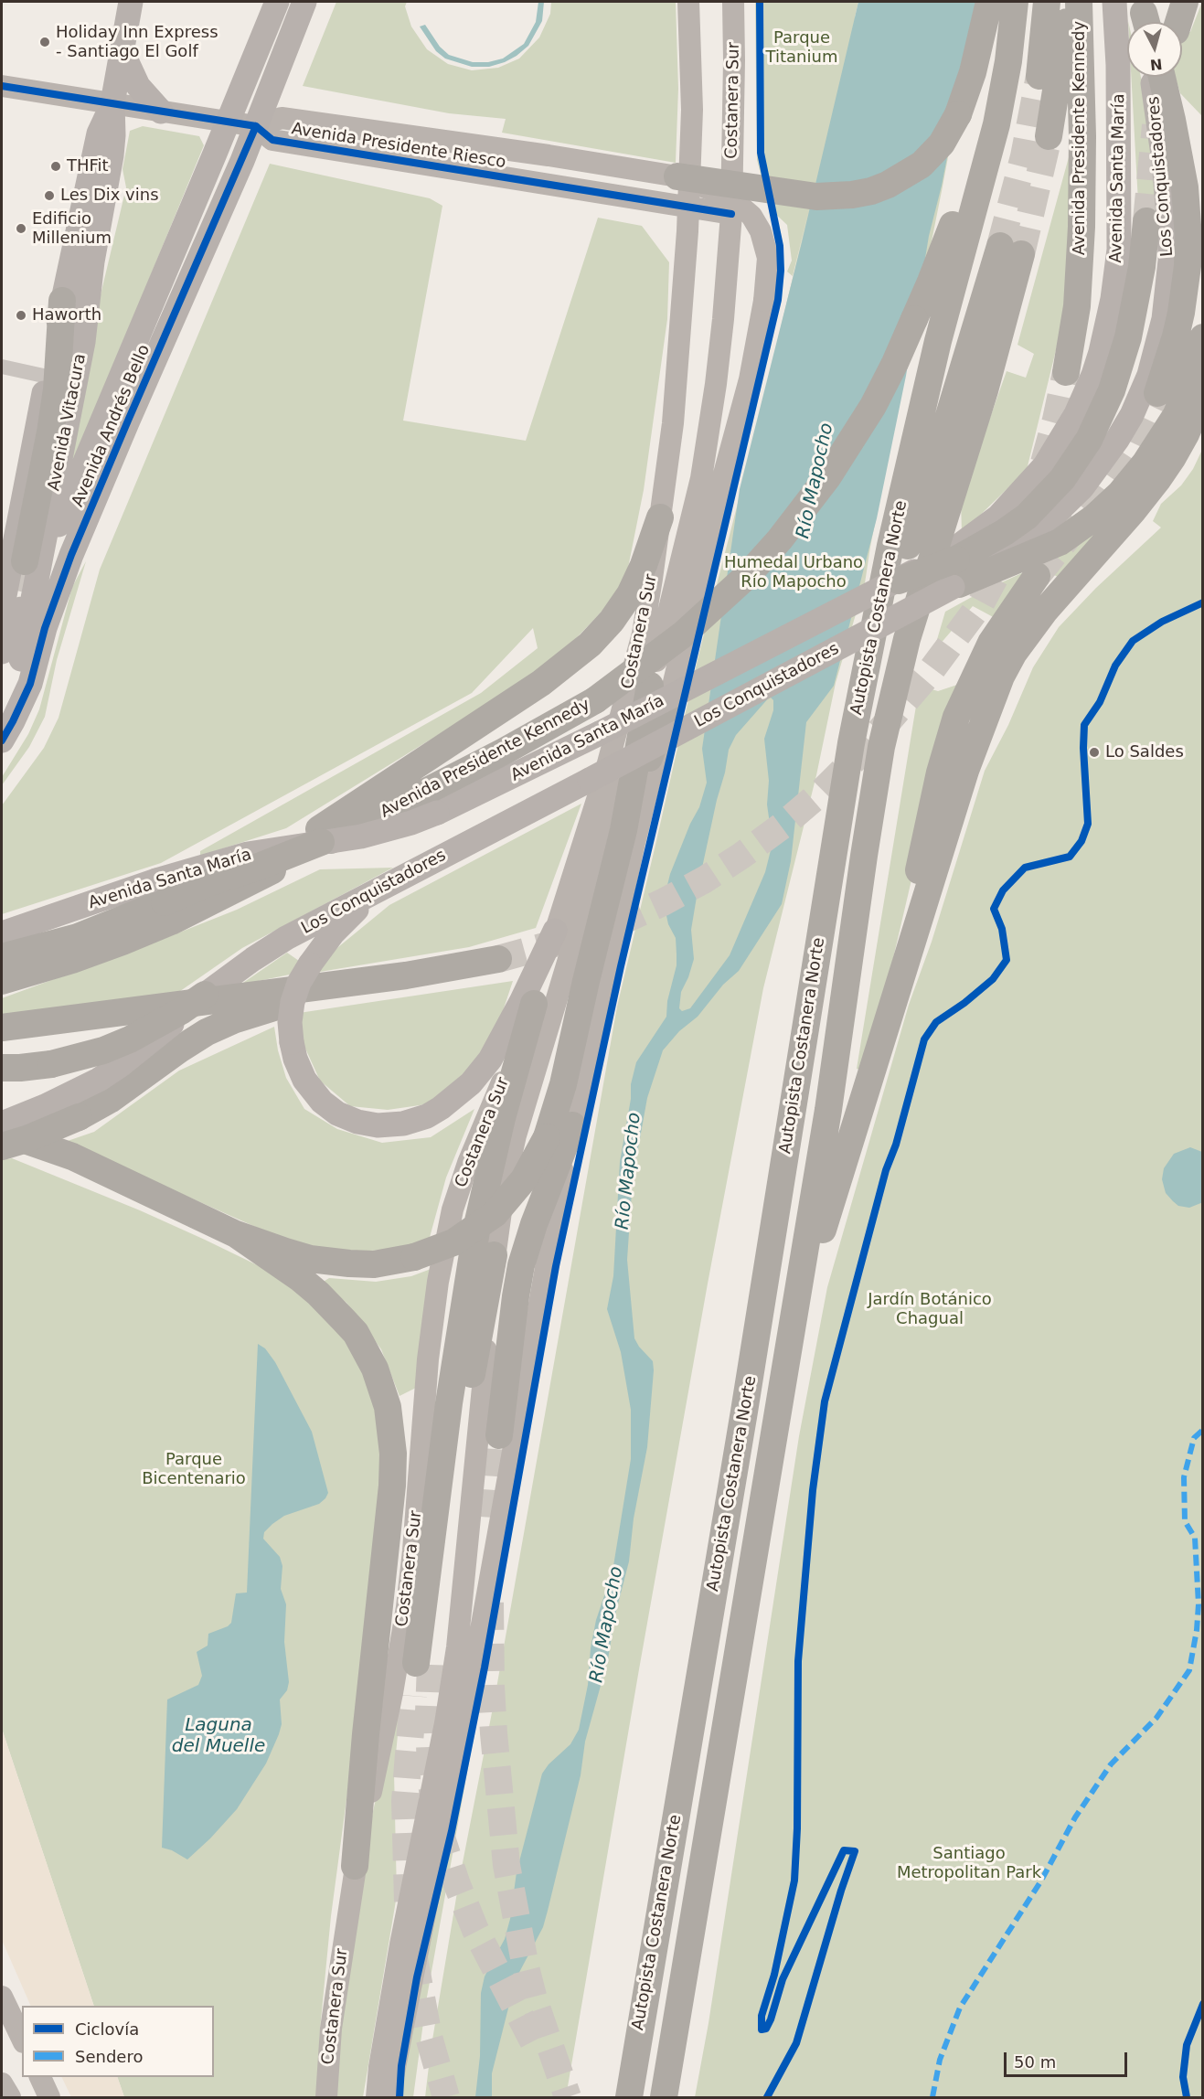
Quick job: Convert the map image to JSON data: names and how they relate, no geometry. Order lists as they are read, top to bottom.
{
  "streets": {
    "highway": ["Avenida Presidente Kennedy", "Autopista Costanera Norte"],
    "main road": [
      "Costanera Sur",
      "Avenida Presidente Riesco",
      "Los Conquistadores",
      "Avenida Santa María",
      "Avenida Vitacura",
      "Avenida Andrés Bello"
    ]
  },
  "crossings": [
    ["Costanera Sur", "Avenida Presidente Riesco"],
    ["Avenida Presidente Riesco", "Avenida Vitacura"],
    ["Avenida Presidente Riesco", "Avenida Andrés Bello"],
    ["Los Conquistadores", "Avenida Santa María"],
    ["Avenida Vitacura", "Avenida Andrés Bello"]
  ],
  "water": ["Río Mapocho", "Laguna del Muelle"],
  "parks": [
    "Parque Titanium",
    "Humedal Urbano Río Mapocho",
    "Jardín Botánico Chagual",
    "Parque Bicentenario",
    "Santiago Metropolitan Park"
  ],
  "places": [
    "Holiday Inn Express - Santiago El Golf",
    "THFit",
    "Les Dix vins",
    "Edificio Millenium",
    "Haworth",
    "Lo Saldes"
  ],
  "legend": ["Ciclovía", "Sendero"],
  "scale_bar": "50 m",
  "north": "bottom"
}
